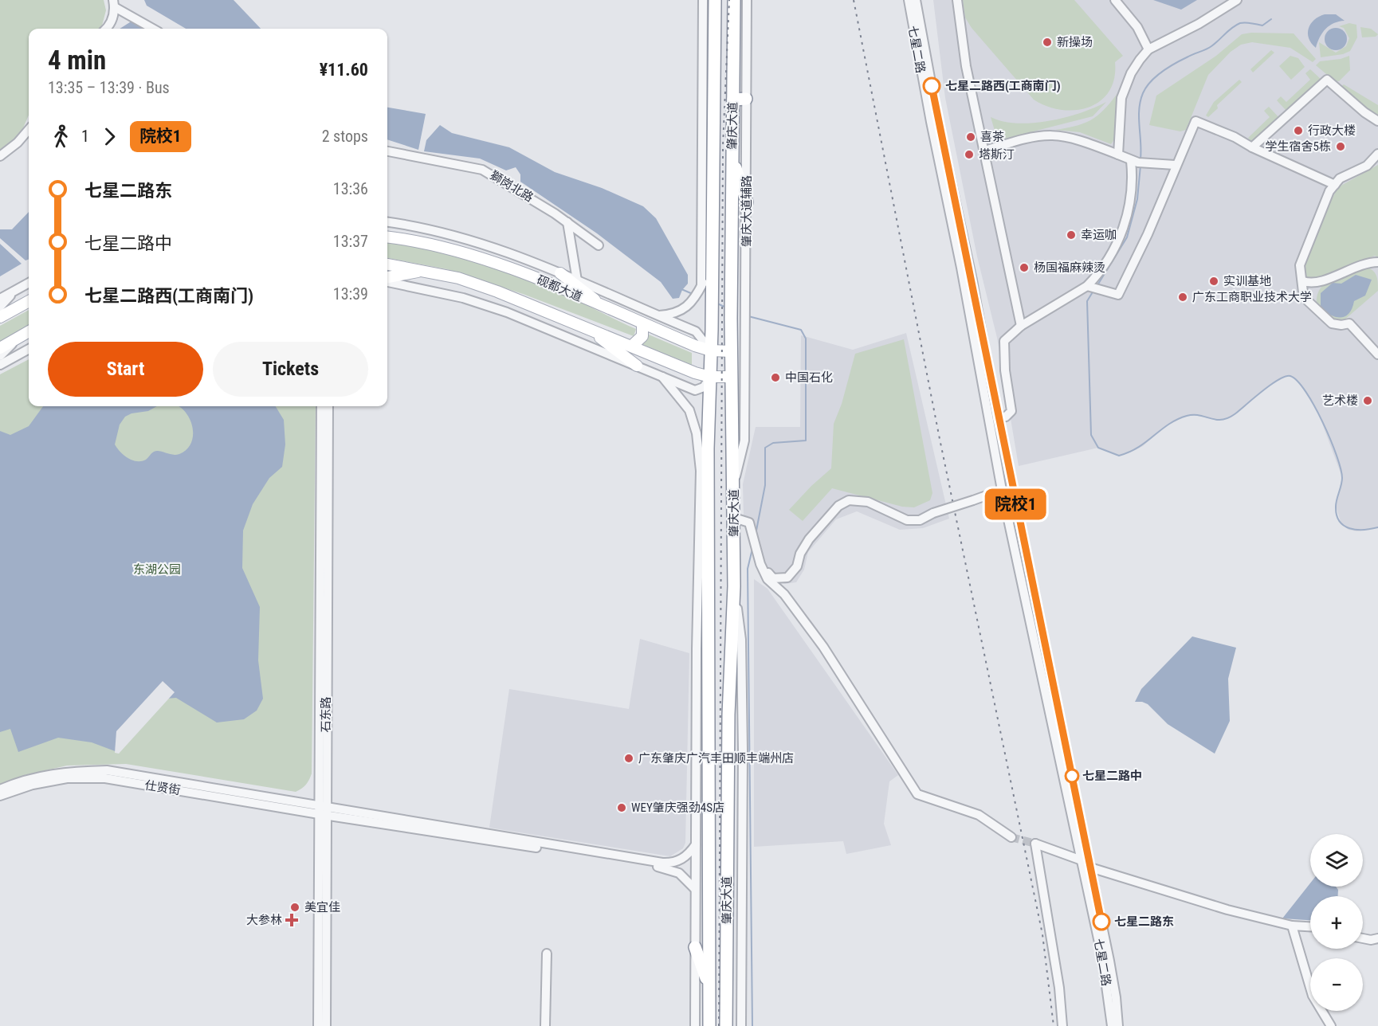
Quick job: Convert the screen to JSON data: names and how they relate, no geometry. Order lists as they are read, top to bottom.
{
  "streets": {
    "highway": ["肇庆大道"],
    "main road": ["砚都大道"],
    "street": [
      "七星二路",
      "獅岗北路",
      "肇庆大道辅路",
      "石东路",
      "仕贤街"
    ]
  },
  "crossings": [
    ["肇庆大道", "肇庆大道辅路"],
    ["肇庆大道", "砚都大道"],
    ["石东路", "仕贤街"]
  ],
  "parks": ["东湖公园"],
  "places": {
    "other": [
      "新操场",
      "七星二路西(工商南门)",
      "行政大楼",
      "喜茶",
      "学生宿舍5栋",
      "塔斯汀",
      "幸运咖",
      "杨国福麻辣烫",
      "实训基地",
      "广东工商职业技术大学",
      "中国石化",
      "艺术楼",
      "广东肇庆广汽丰田顺丰端州店",
      "七星二路中",
      "WEY肇庆强劲4S店",
      "美宜佳",
      "七星二路东"
    ],
    "health": ["大参林"]
  },
  "lines": ["bus line 院校1"],
  "page": {
    "on_map": "院校1",
    "heading": ["4 min", "13:35 – 13:39 · Bus", "¥11.60"],
    "legs": ["1", "院校1", "2 stops"],
    "list": [
      {
        "name": "七星二路东",
        "value": "13:36"
      },
      {
        "name": "七星二路中",
        "value": "13:37"
      },
      {
        "name": "七星二路西(工商南门)",
        "value": "13:39"
      }
    ],
    "buttons": ["Start", "Tickets"],
    "map_buttons": ["+", "−"]
  }
}
